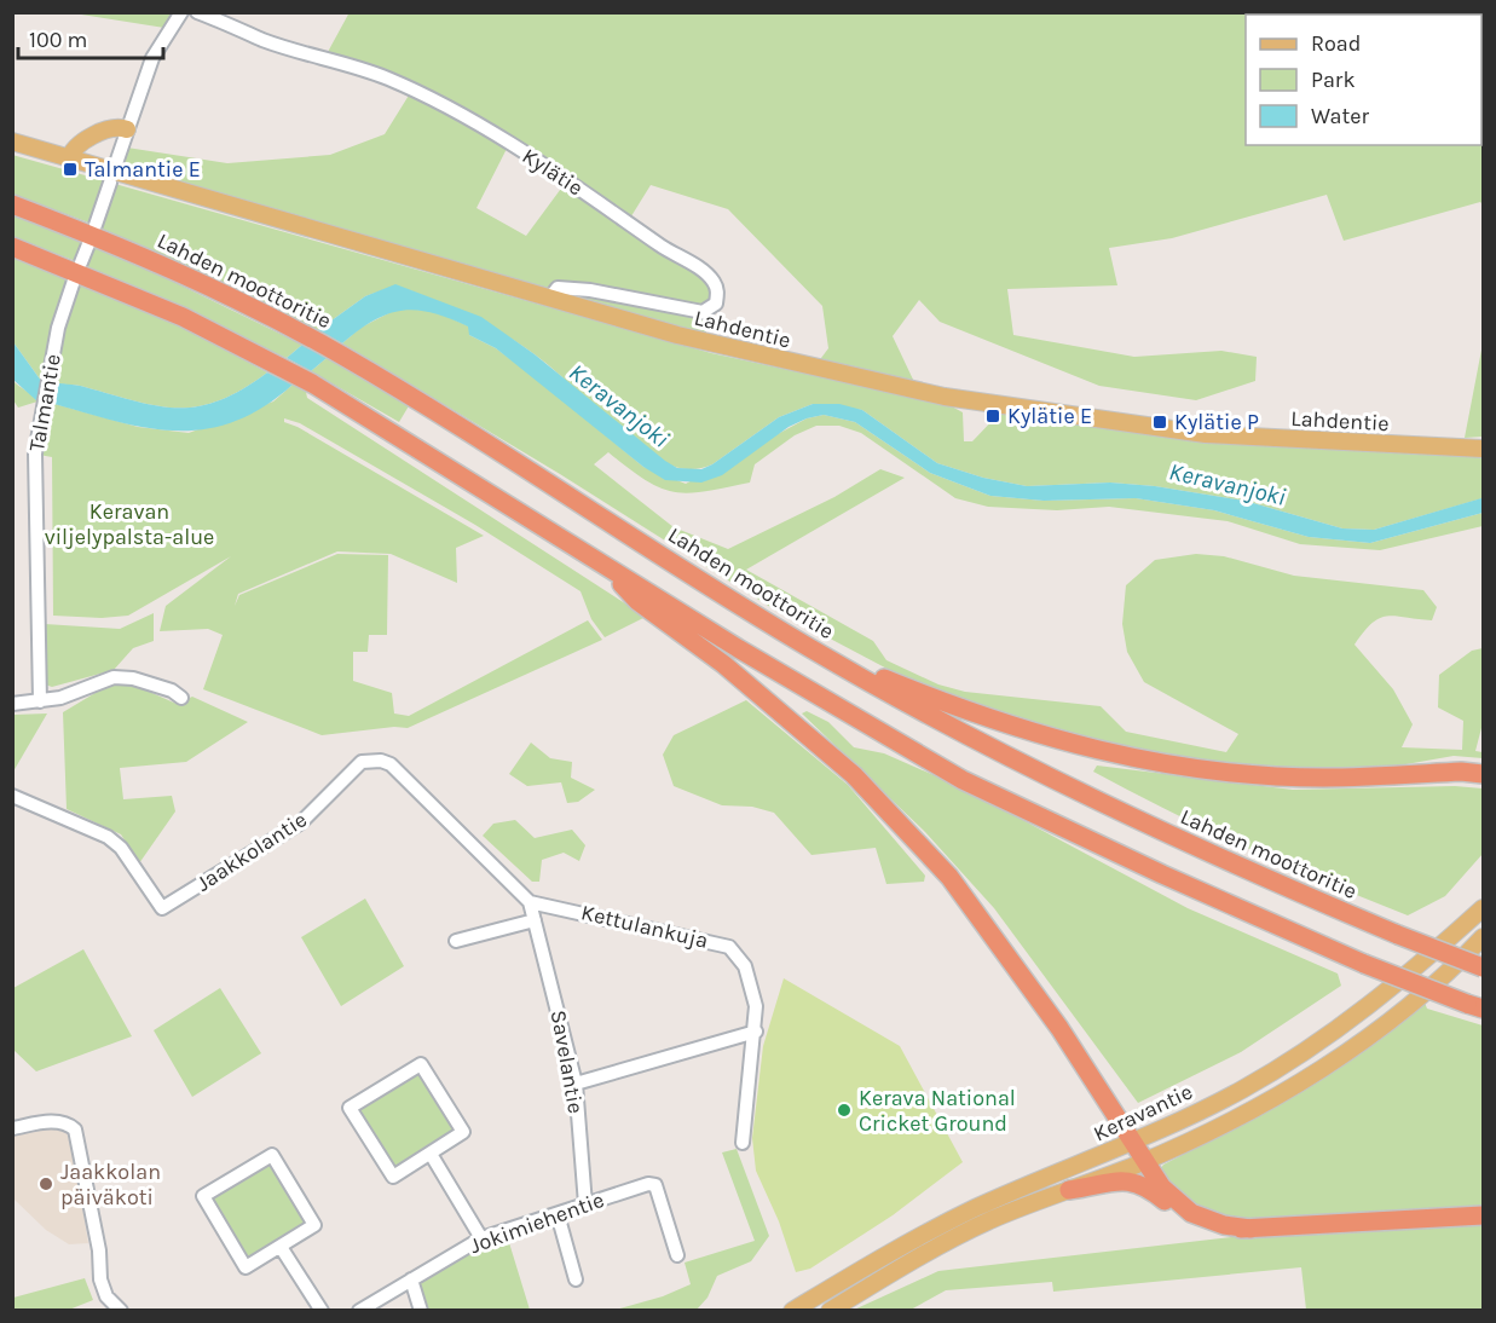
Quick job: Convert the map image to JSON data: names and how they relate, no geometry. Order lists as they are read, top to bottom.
{
  "streets": {
    "highway": ["Lahden moottoritie"],
    "main road": ["Lahdentie", "Keravantie"],
    "street": [
      "Kylätie",
      "Talmantie",
      "Jaakkolantie",
      "Kettulankuja",
      "Savelantie",
      "Jokimiehentie"
    ]
  },
  "crossings": [
    ["Kylätie", "Lahdentie"],
    ["Jaakkolantie", "Kettulankuja"],
    ["Savelantie", "Jokimiehentie"]
  ],
  "water": ["Keravanjoki"],
  "parks": ["Keravan viljelypalsta-alue"],
  "places": {
    "transit": ["Talmantie E", "Kylätie E", "Kylätie P"],
    "other": ["Kerava National Cricket Ground", "Jaakkolan päiväkoti"]
  },
  "legend": ["Road", "Park", "Water"],
  "scale_bar": "100 m"
}
